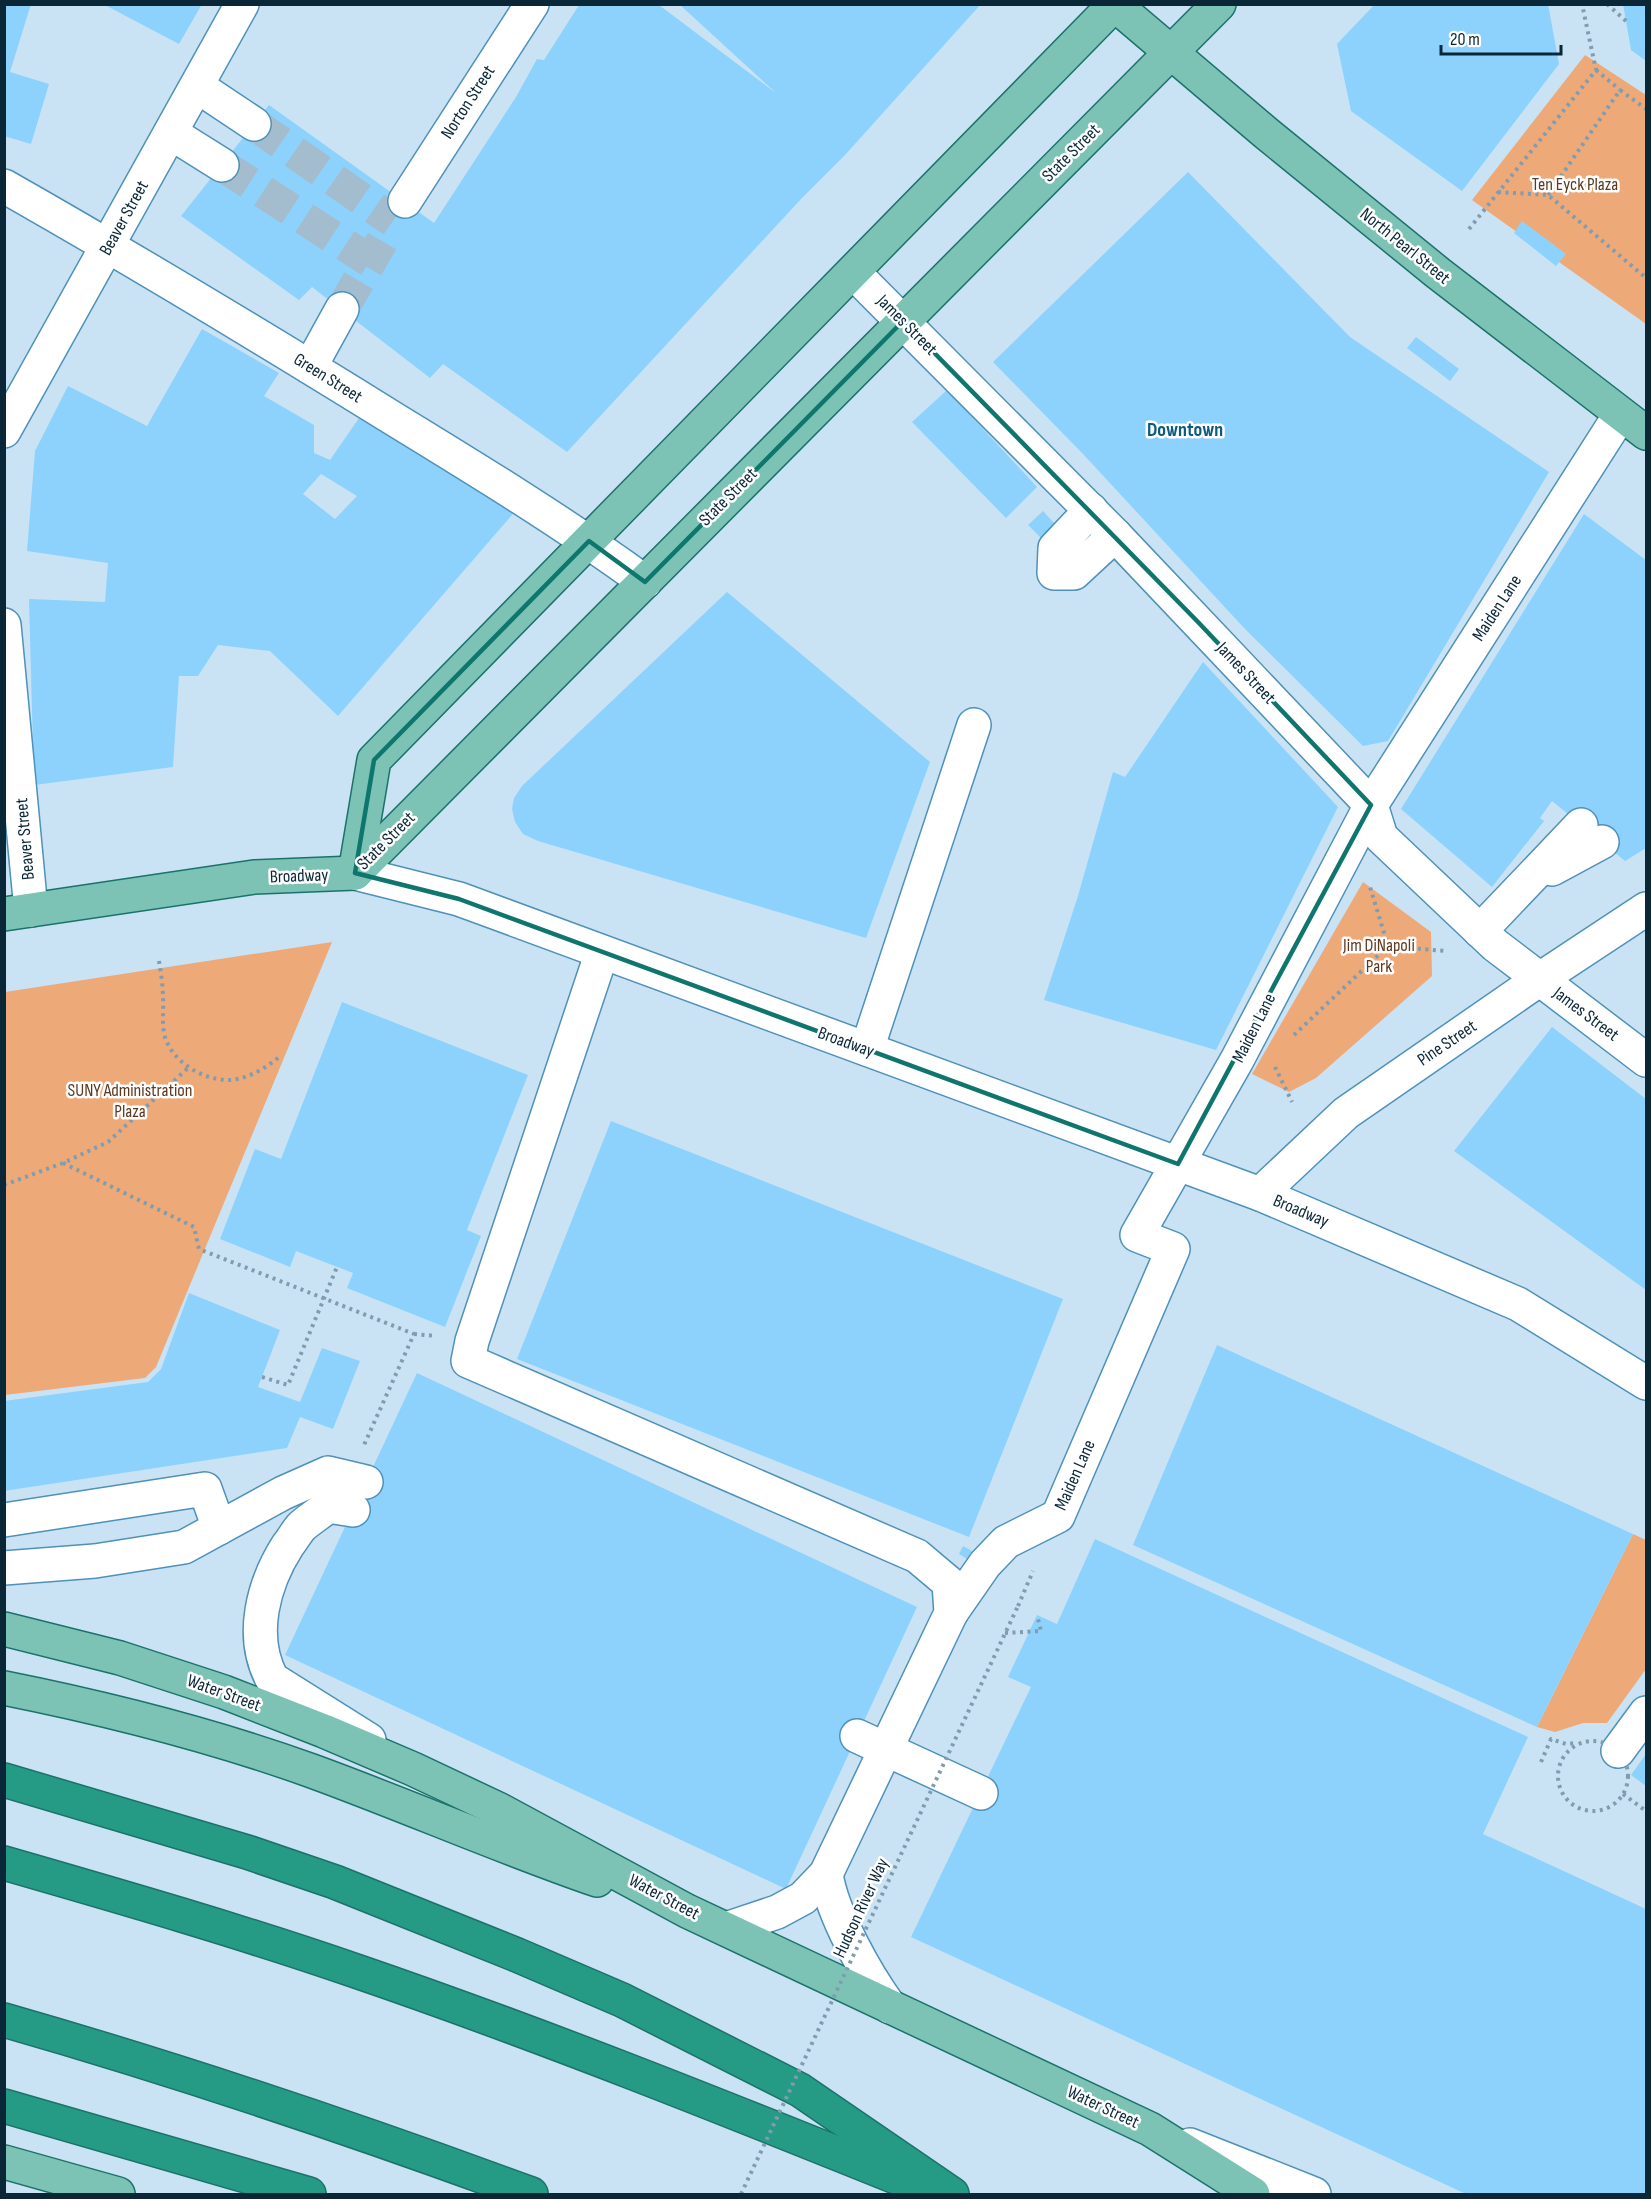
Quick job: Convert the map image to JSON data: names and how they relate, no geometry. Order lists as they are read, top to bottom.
{
  "streets": {
    "main road": [
      "State Street",
      "North Pearl Street",
      "Broadway",
      "Water Street"
    ],
    "street": [
      "Norton Street",
      "Beaver Street",
      "James Street",
      "Green Street",
      "Maiden Lane",
      "Pine Street"
    ],
    "path": ["Hudson River Way"]
  },
  "crossings": [
    ["State Street", "North Pearl Street"],
    ["State Street", "James Street"],
    ["State Street", "Green Street"],
    ["State Street", "Broadway"],
    ["Beaver Street", "Green Street"],
    ["Beaver Street", "Broadway"],
    ["North Pearl Street", "Maiden Lane"],
    ["James Street", "Maiden Lane"],
    ["James Street", "Pine Street"],
    ["Maiden Lane", "Broadway"],
    ["Broadway", "Pine Street"]
  ],
  "districts": ["Downtown"],
  "parks": ["Ten Eyck Plaza", "Jim DiNapoli Park", "SUNY Administration Plaza"],
  "scale_bar": "20 m"
}
